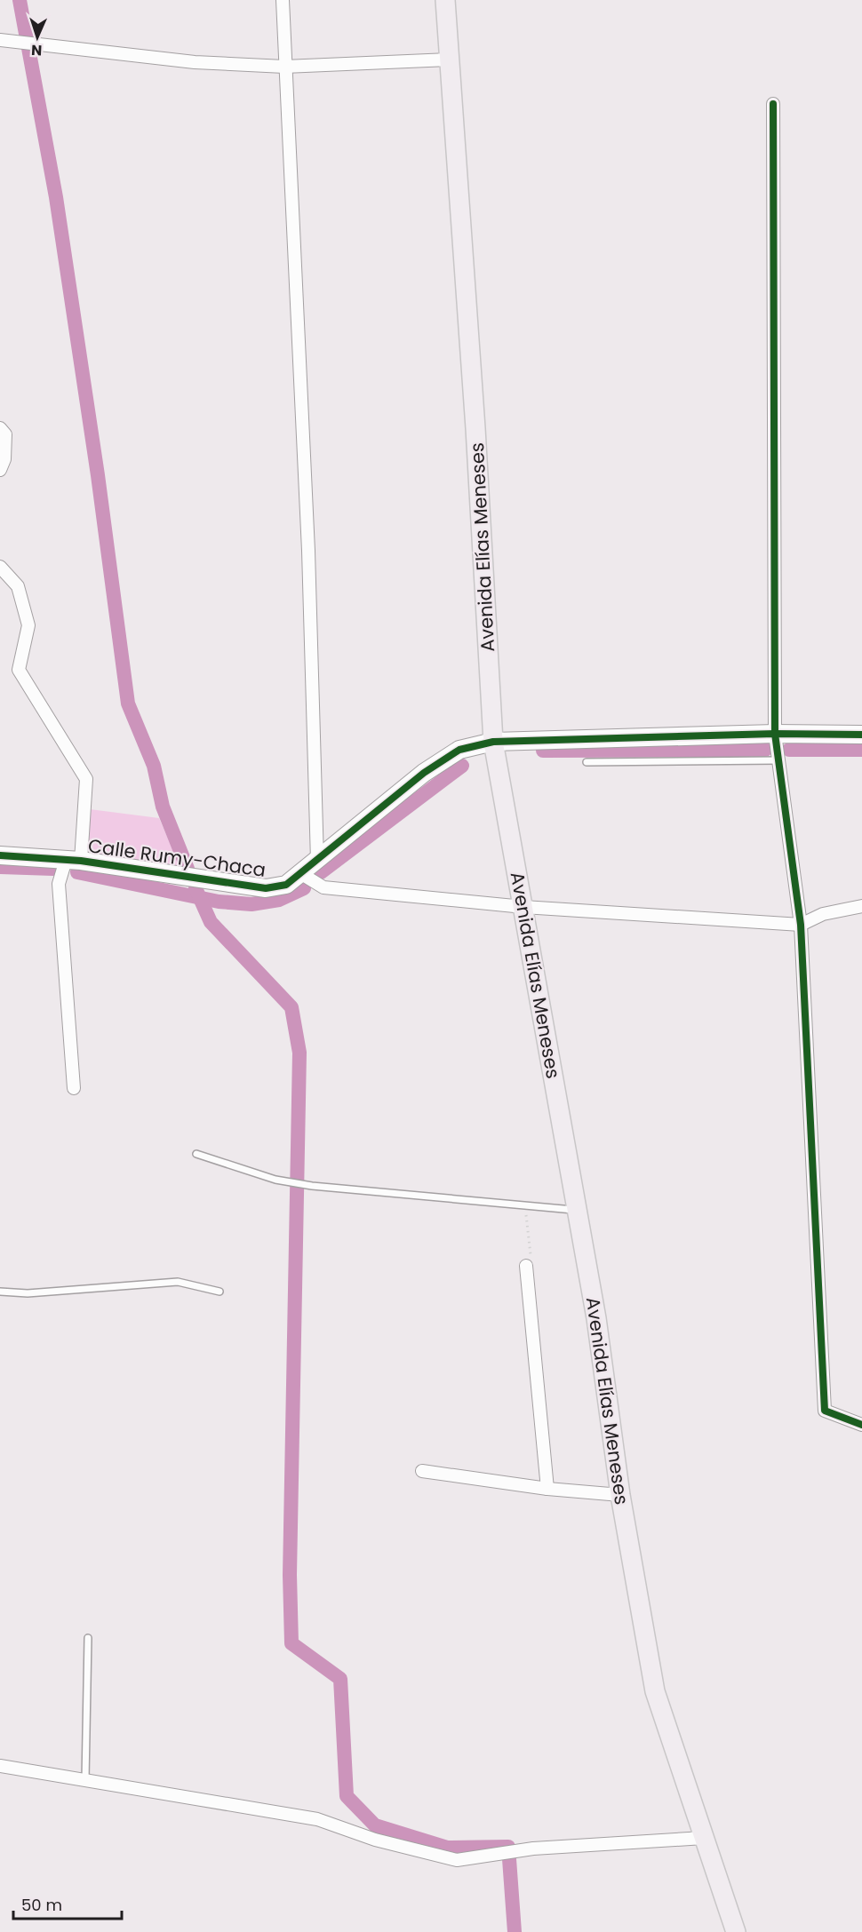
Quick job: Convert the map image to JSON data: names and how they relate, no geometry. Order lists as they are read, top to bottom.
{
  "streets": {
    "main road": ["Avenida Elías Meneses"],
    "street": ["Calle Rumy-Chaca"]
  },
  "crossings": [
    ["Avenida Elías Meneses", "Calle Rumy-Chaca"]
  ],
  "scale_bar": "50 m",
  "north": "bottom"
}
